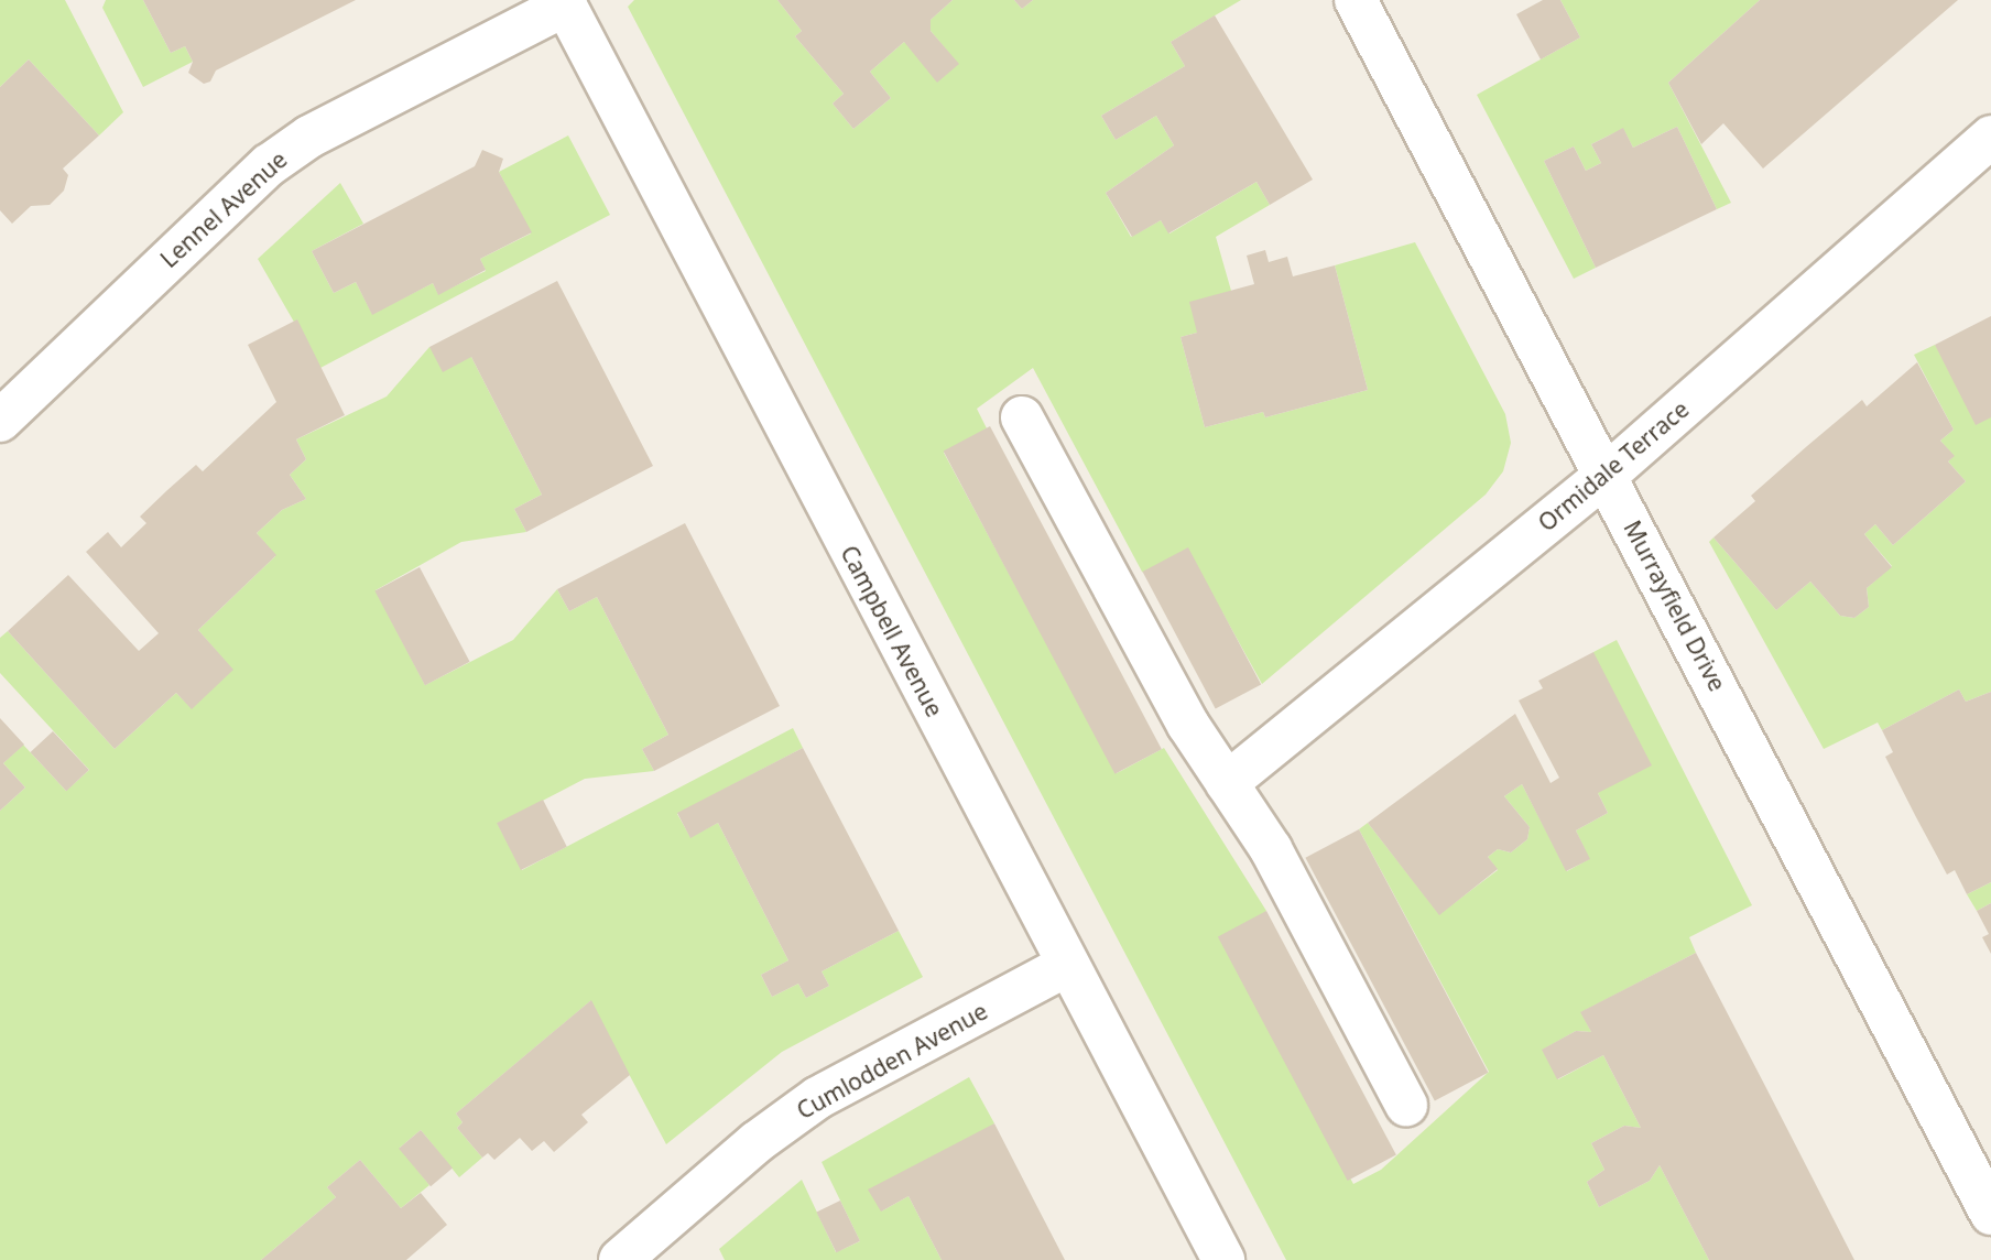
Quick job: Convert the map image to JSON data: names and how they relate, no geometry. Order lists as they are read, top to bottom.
{
  "streets": {
    "street": [
      "Lennel Avenue",
      "Ormidale Terrace",
      "Murrayfield Drive",
      "Campbell Avenue",
      "Cumlodden Avenue"
    ]
  },
  "crossings": [
    ["Lennel Avenue", "Campbell Avenue"],
    ["Ormidale Terrace", "Murrayfield Drive"],
    ["Campbell Avenue", "Cumlodden Avenue"]
  ]
}
